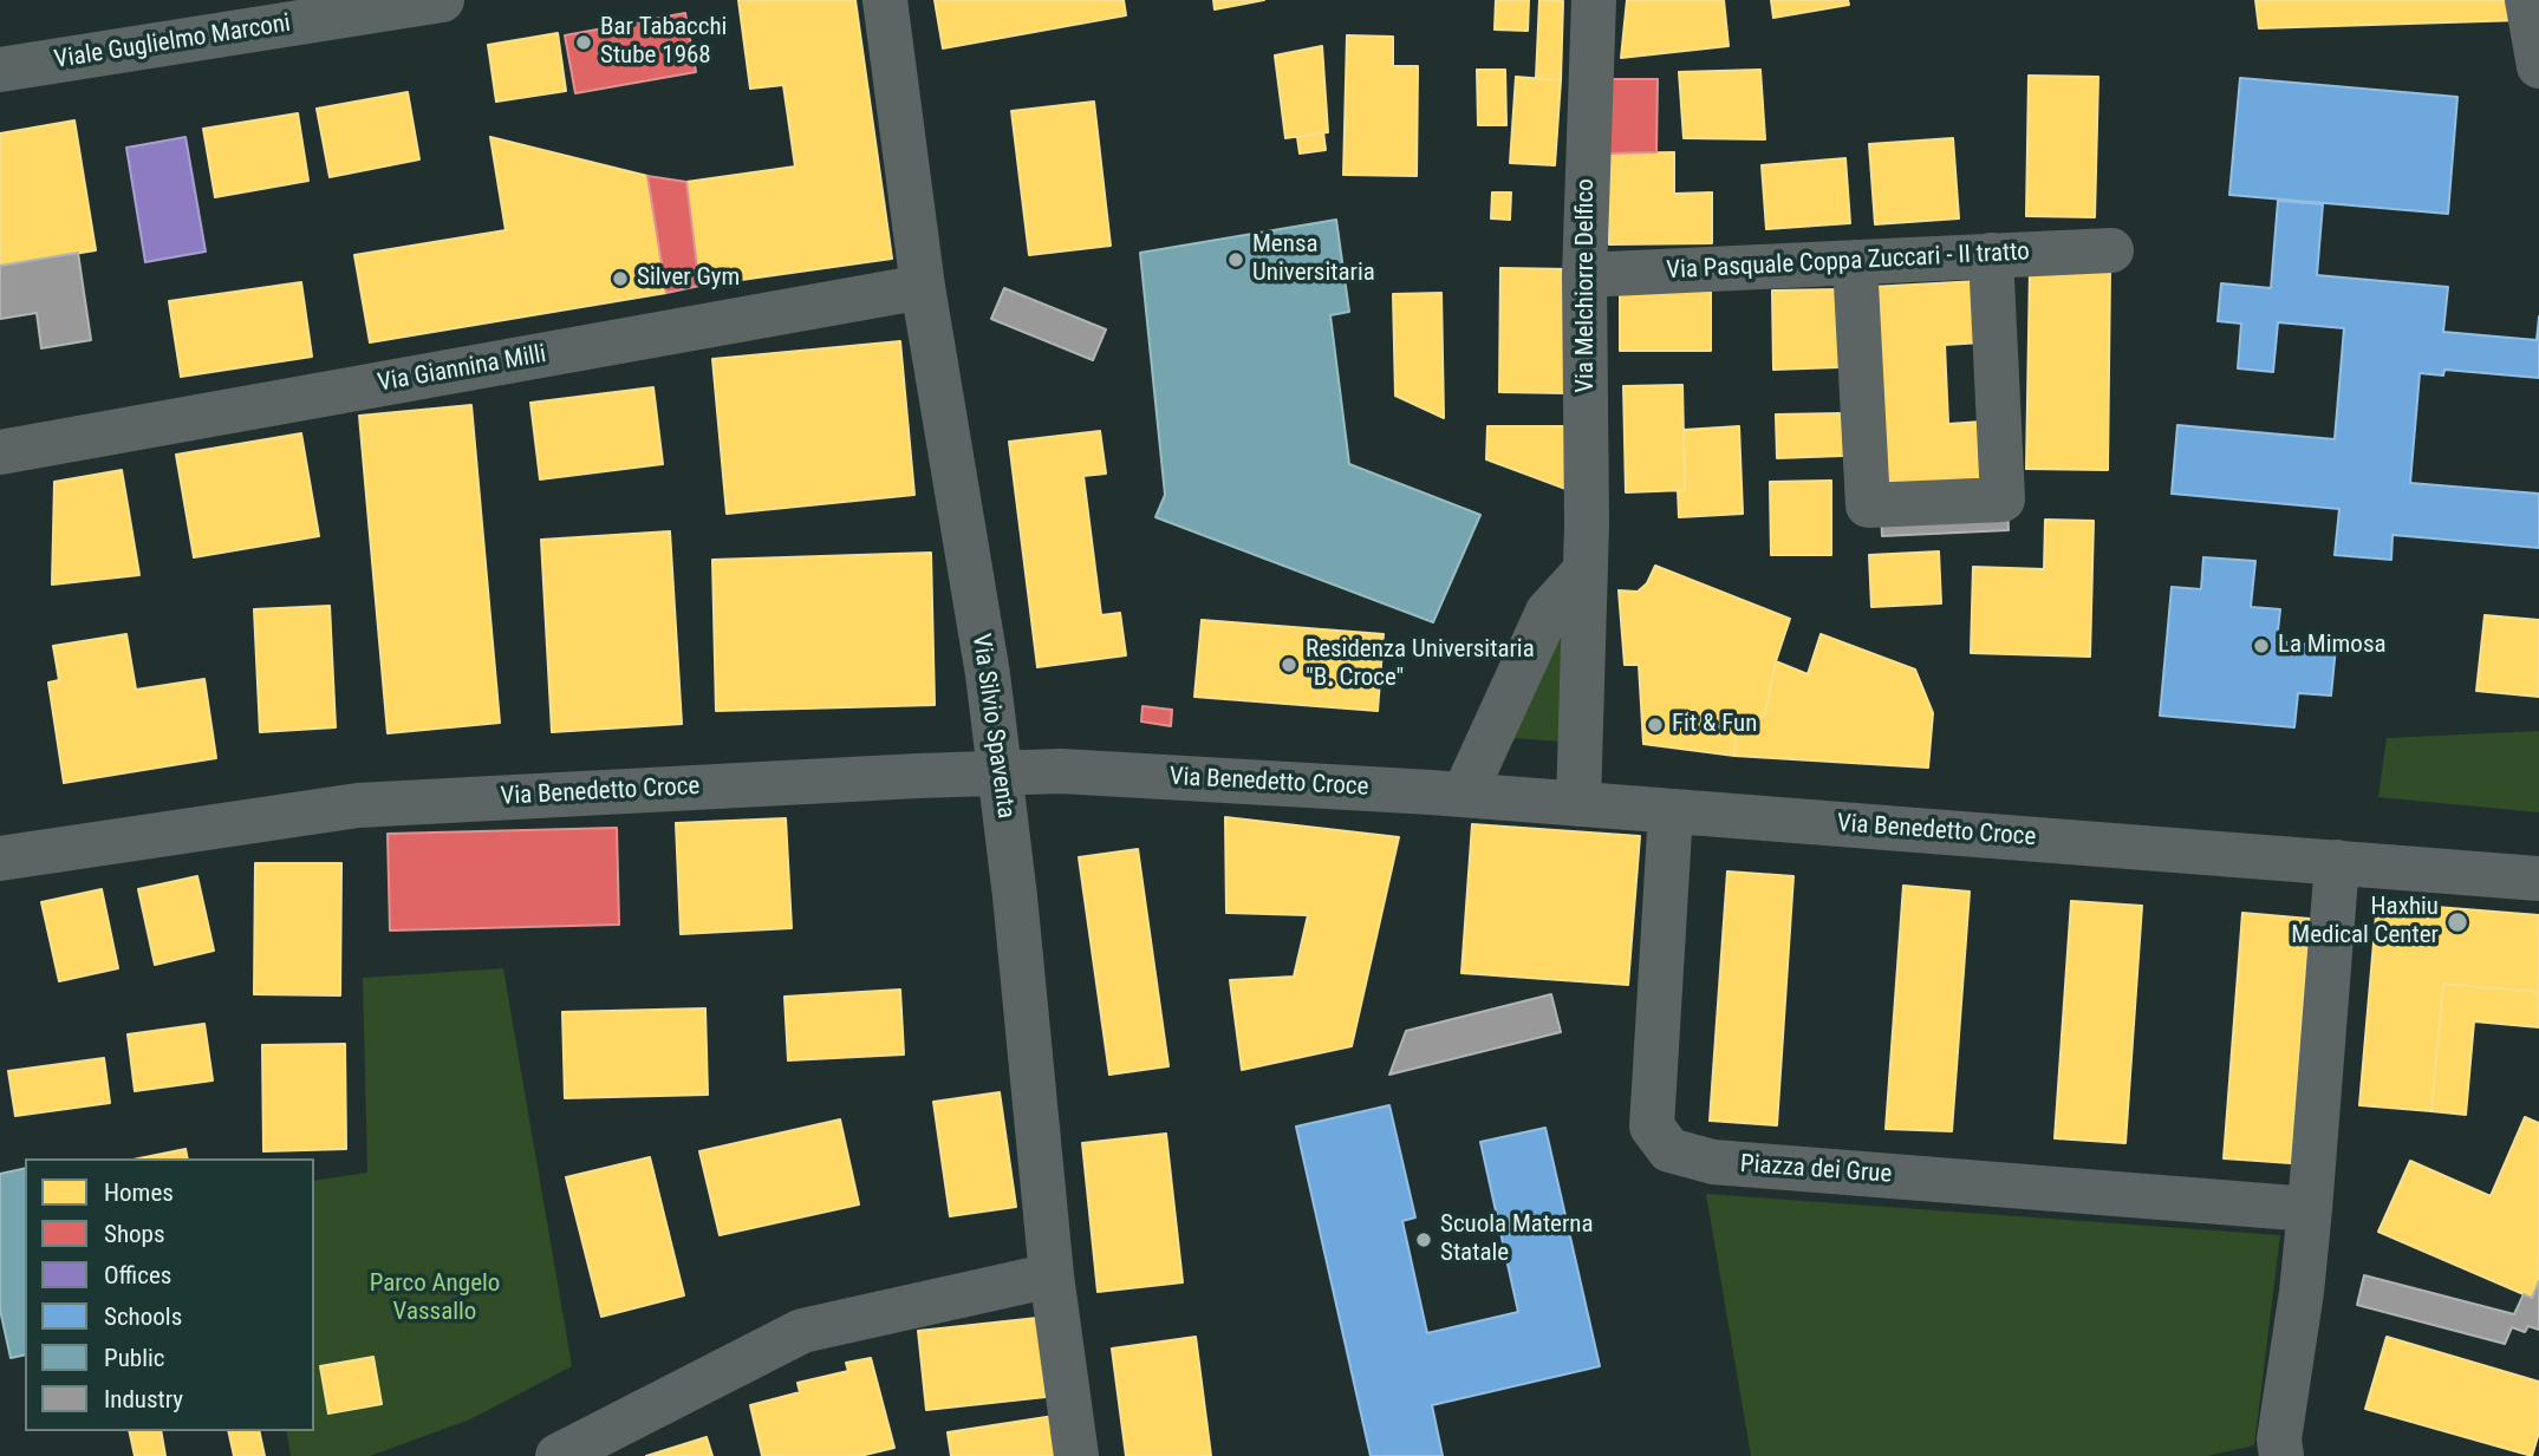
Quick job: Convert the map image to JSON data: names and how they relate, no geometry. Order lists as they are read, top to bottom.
{
  "streets": {
    "main road": ["Viale Guglielmo Marconi"],
    "street": [
      "Via Pasquale Coppa Zuccari - II tratto",
      "Via Melchiorre Delfico",
      "Via Giannina Milli",
      "Via Silvio Spaventa",
      "Via Benedetto Croce",
      "Piazza dei Grue"
    ]
  },
  "crossings": [
    ["Via Pasquale Coppa Zuccari - II tratto", "Via Melchiorre Delfico"],
    ["Via Melchiorre Delfico", "Via Benedetto Croce"],
    ["Via Giannina Milli", "Via Silvio Spaventa"],
    ["Via Silvio Spaventa", "Via Benedetto Croce"],
    ["Via Benedetto Croce", "Piazza dei Grue"]
  ],
  "parks": ["Parco Angelo Vassallo"],
  "places": [
    "Bar Tabacchi Stube 1968",
    "Mensa Universitaria",
    "Silver Gym",
    "La Mimosa",
    "Residenza Universitaria \"B. Croce\"",
    "Fit & Fun",
    "Haxhiu Medical Center",
    "Scuola Materna Statale"
  ],
  "legend": [
    "Homes",
    "Shops",
    "Offices",
    "Schools",
    "Public",
    "Industry"
  ]
}
